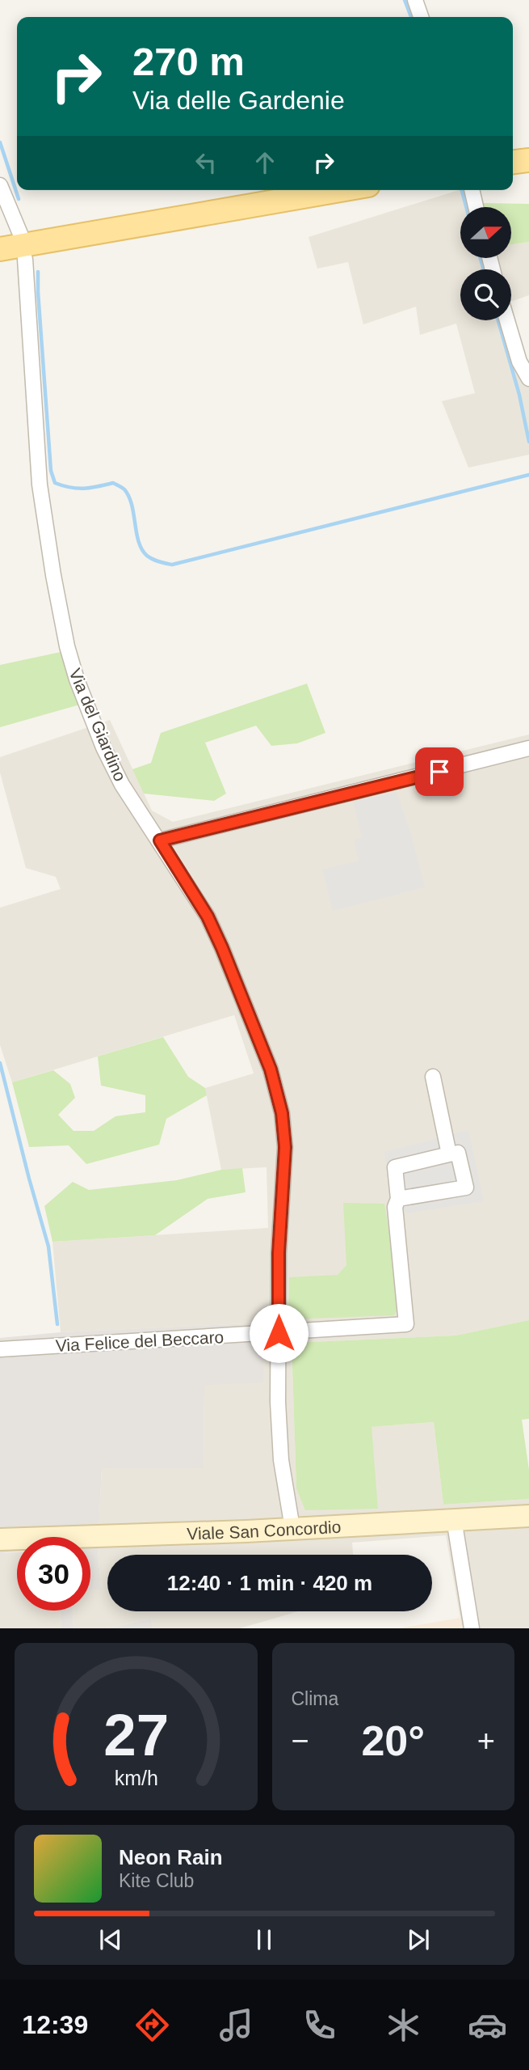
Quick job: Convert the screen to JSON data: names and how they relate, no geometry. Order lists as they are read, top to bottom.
{
  "streets": {
    "main road": ["Viale San Concordio"],
    "street": ["Via del Giardino", "Via Felice del Beccaro"]
  },
  "crossings": [
    ["Via del Giardino", "Via Felice del Beccaro"],
    ["Via del Giardino", "Viale San Concordio"]
  ],
  "north": "right",
  "page": {
    "turn": ["270 m", "Via delle Gardenie"],
    "limit": "30",
    "trip": "12:40 · 1 min · 420 m",
    "tile": "Clima",
    "heat": ["−", "20°", "+"],
    "song": ["Neon Rain", "Kite Club"],
    "tabs": "12:39",
    "gauge": ["27", "km/h"]
  }
}
